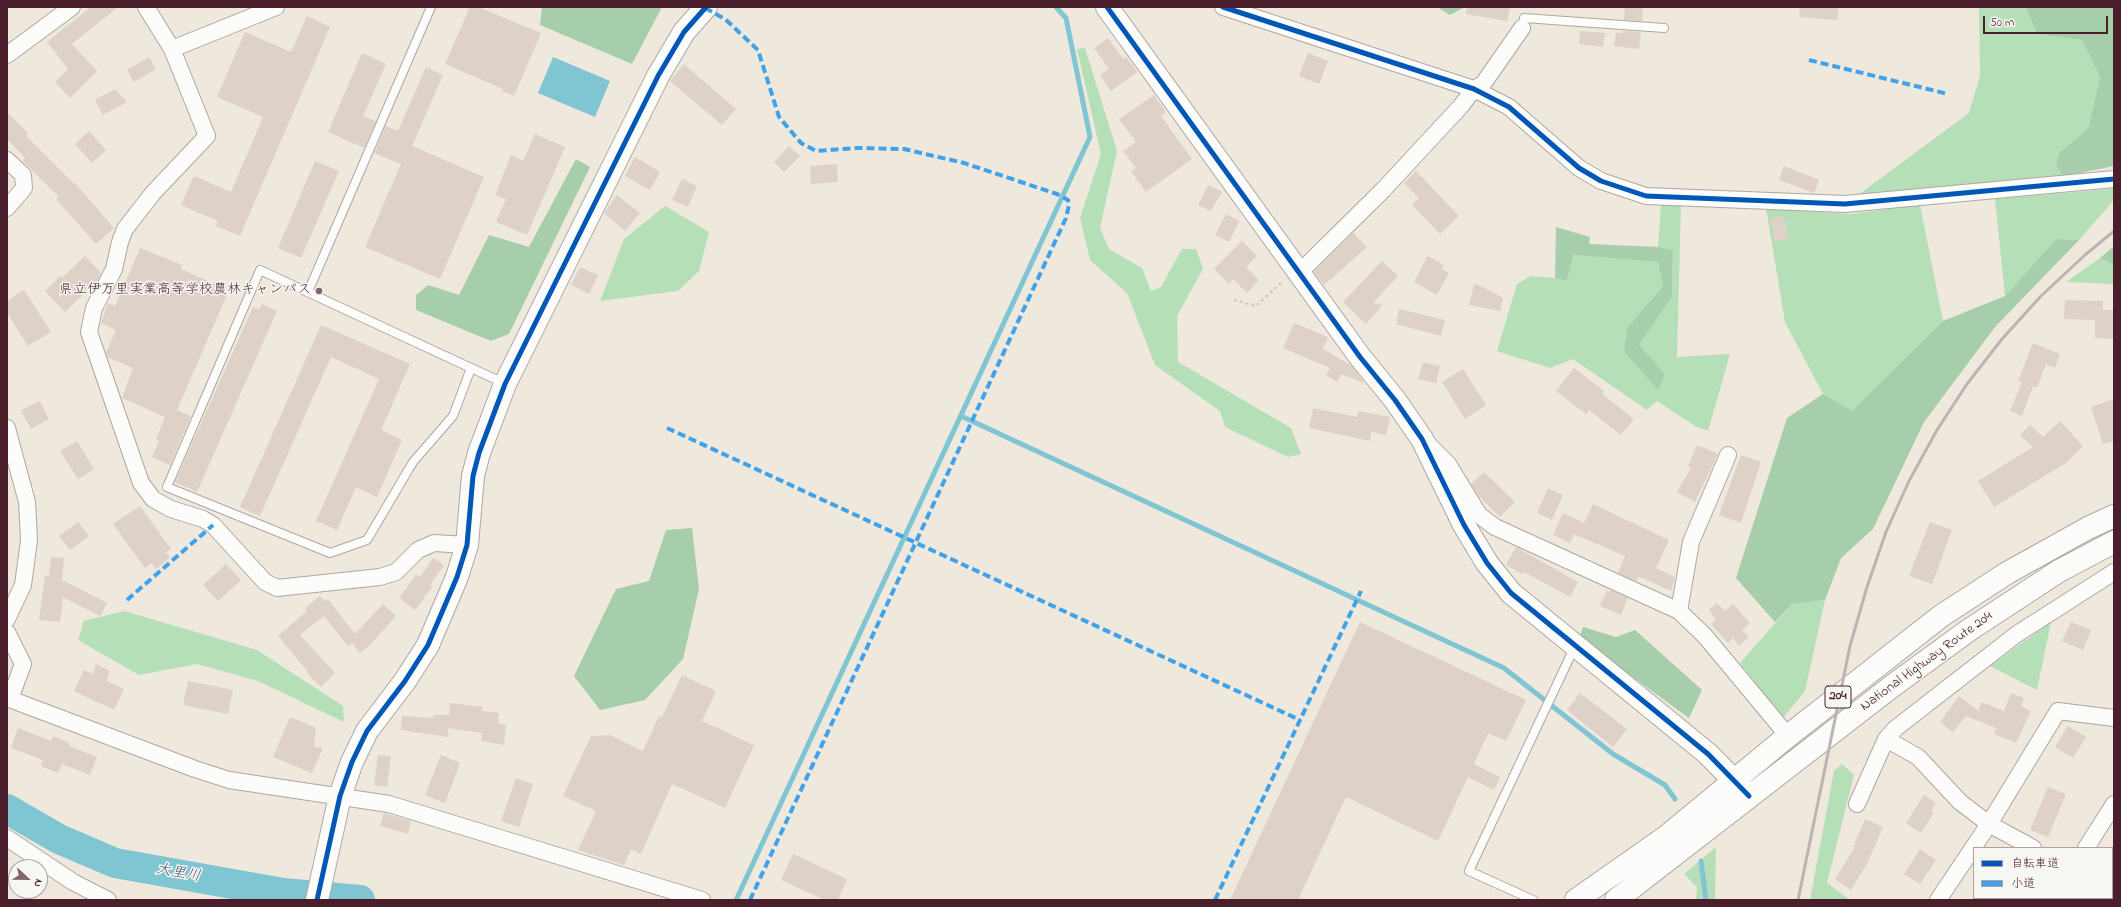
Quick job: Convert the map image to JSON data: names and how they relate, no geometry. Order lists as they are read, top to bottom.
{
  "streets": {
    "main road": ["National Highway Route 204", "204"]
  },
  "water": ["大里川"],
  "places": ["県立伊万里実業高等学校農林キャンパス"],
  "legend": ["自転車道", "小道"],
  "scale_bar": "50 m",
  "north": "right"
}
